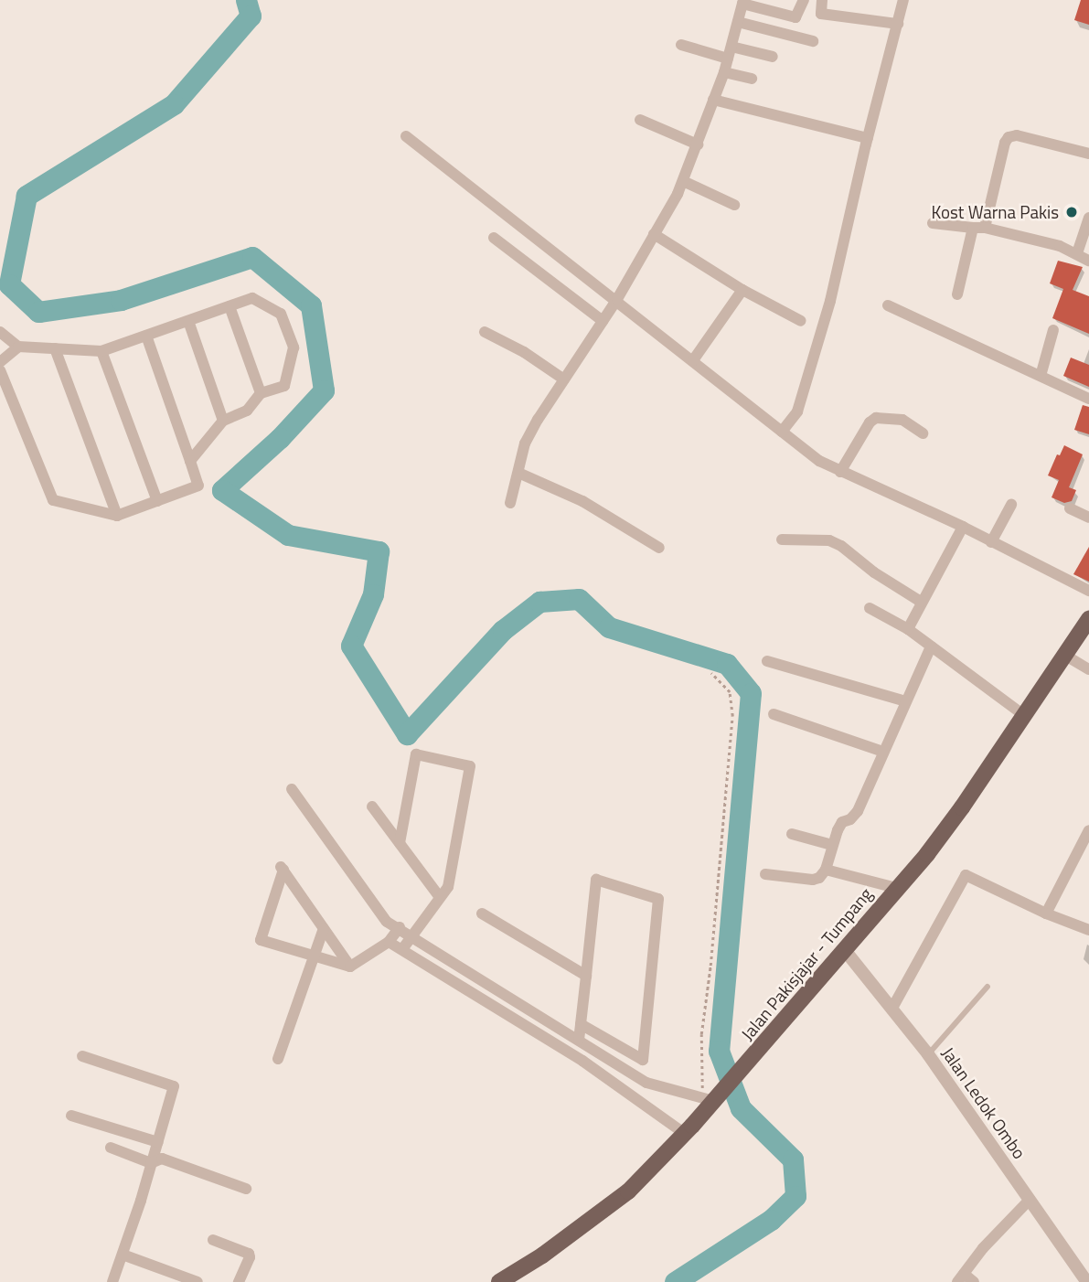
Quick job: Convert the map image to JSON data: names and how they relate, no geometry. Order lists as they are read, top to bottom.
{
  "streets": {
    "main road": ["Jalan Pakisjajar - Tumpang"],
    "street": ["Jalan Ledok Ombo"]
  },
  "crossings": [
    ["Jalan Pakisjajar - Tumpang", "Jalan Ledok Ombo"]
  ],
  "places": ["Kost Warna Pakis"]
}
